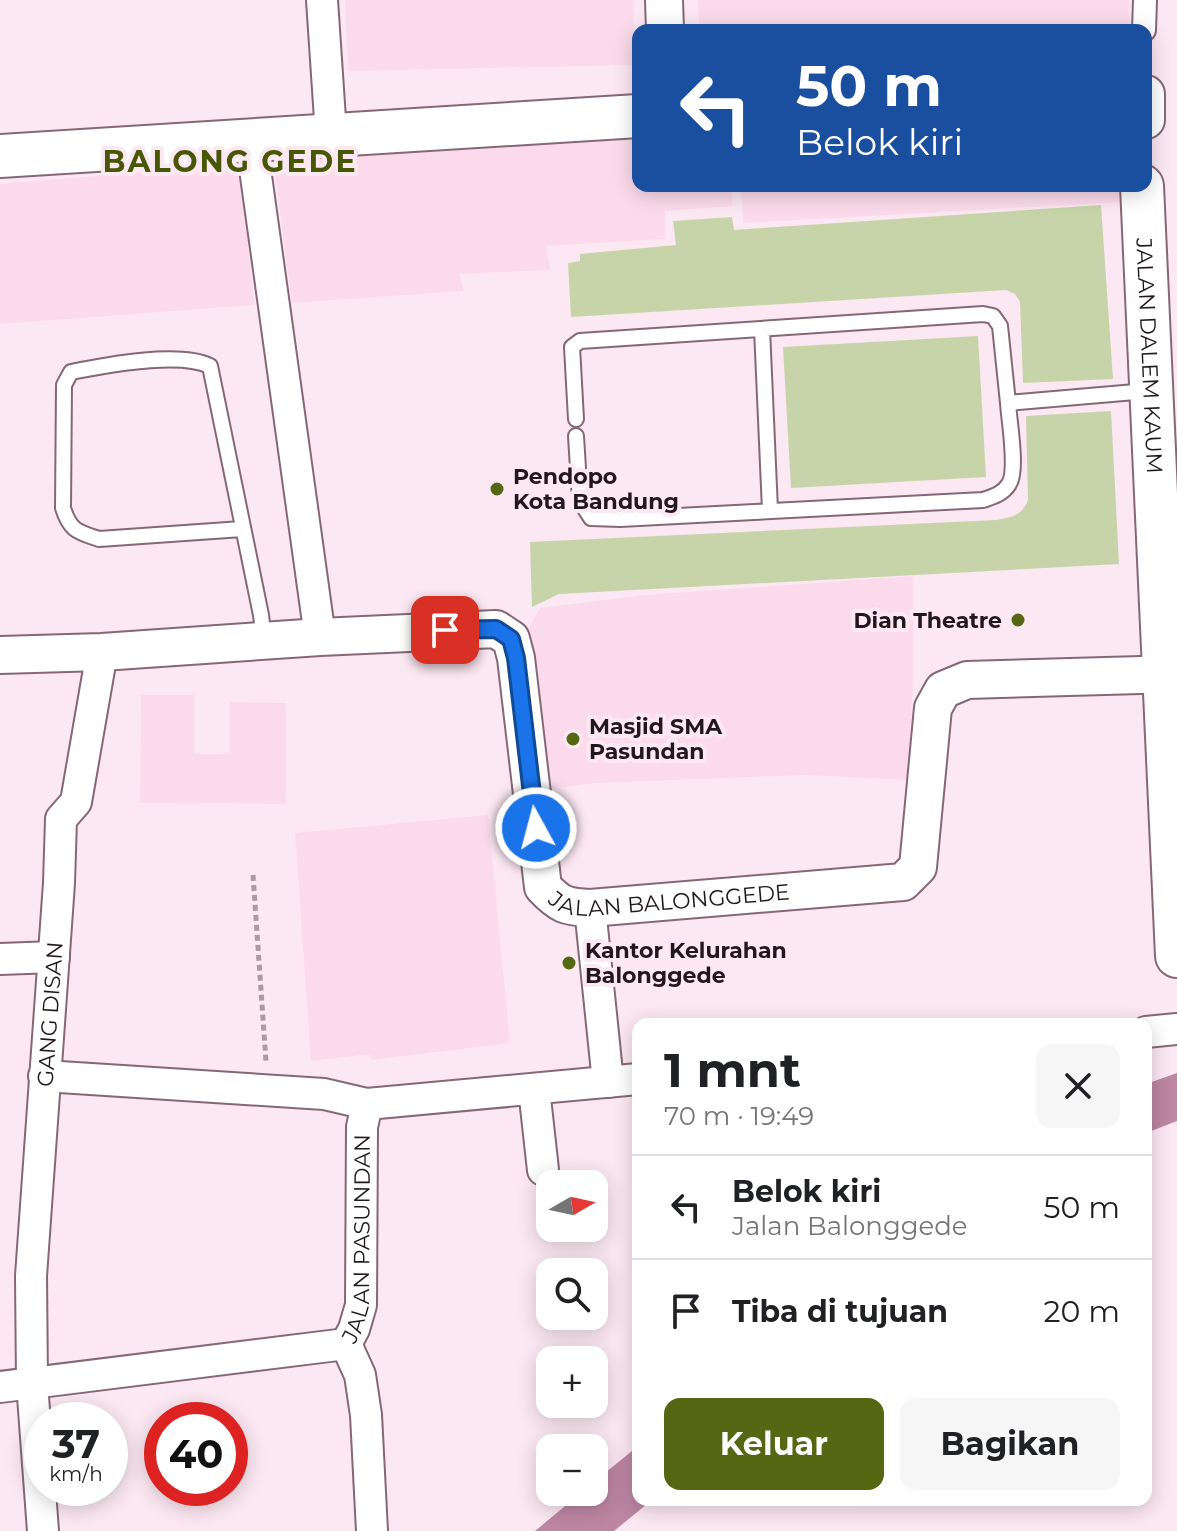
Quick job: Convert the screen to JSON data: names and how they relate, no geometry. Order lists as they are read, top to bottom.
{
  "streets": {
    "main road": ["JALAN DALEM KAUM"],
    "street": ["JALAN BALONGGEDE", "GANG DISAN", "JALAN PASUNDAN"]
  },
  "crossings": [
    ["JALAN DALEM KAUM", "JALAN BALONGGEDE"],
    ["JALAN BALONGGEDE", "GANG DISAN"],
    ["GANG DISAN", "JALAN PASUNDAN"]
  ],
  "districts": ["BALONG GEDE"],
  "places": [
    "Pendopo Kota Bandung",
    "Dian Theatre",
    "Masjid SMA Pasundan",
    "Kantor Kelurahan Balonggede"
  ],
  "north": "right",
  "page": {
    "turn": ["50 m", "Belok kiri"],
    "heading": ["1 mnt", "70 m · 19:49"],
    "list": [
      {
        "name": "Belok kiri",
        "note": "Jalan Balonggede",
        "value": "50 m"
      },
      {
        "name": "Tiba di tujuan",
        "value": "20 m"
      }
    ],
    "map_buttons": ["+", "−"],
    "buttons": ["Keluar", "Bagikan"],
    "speed": "37 km/h",
    "limit": "40"
  }
}
